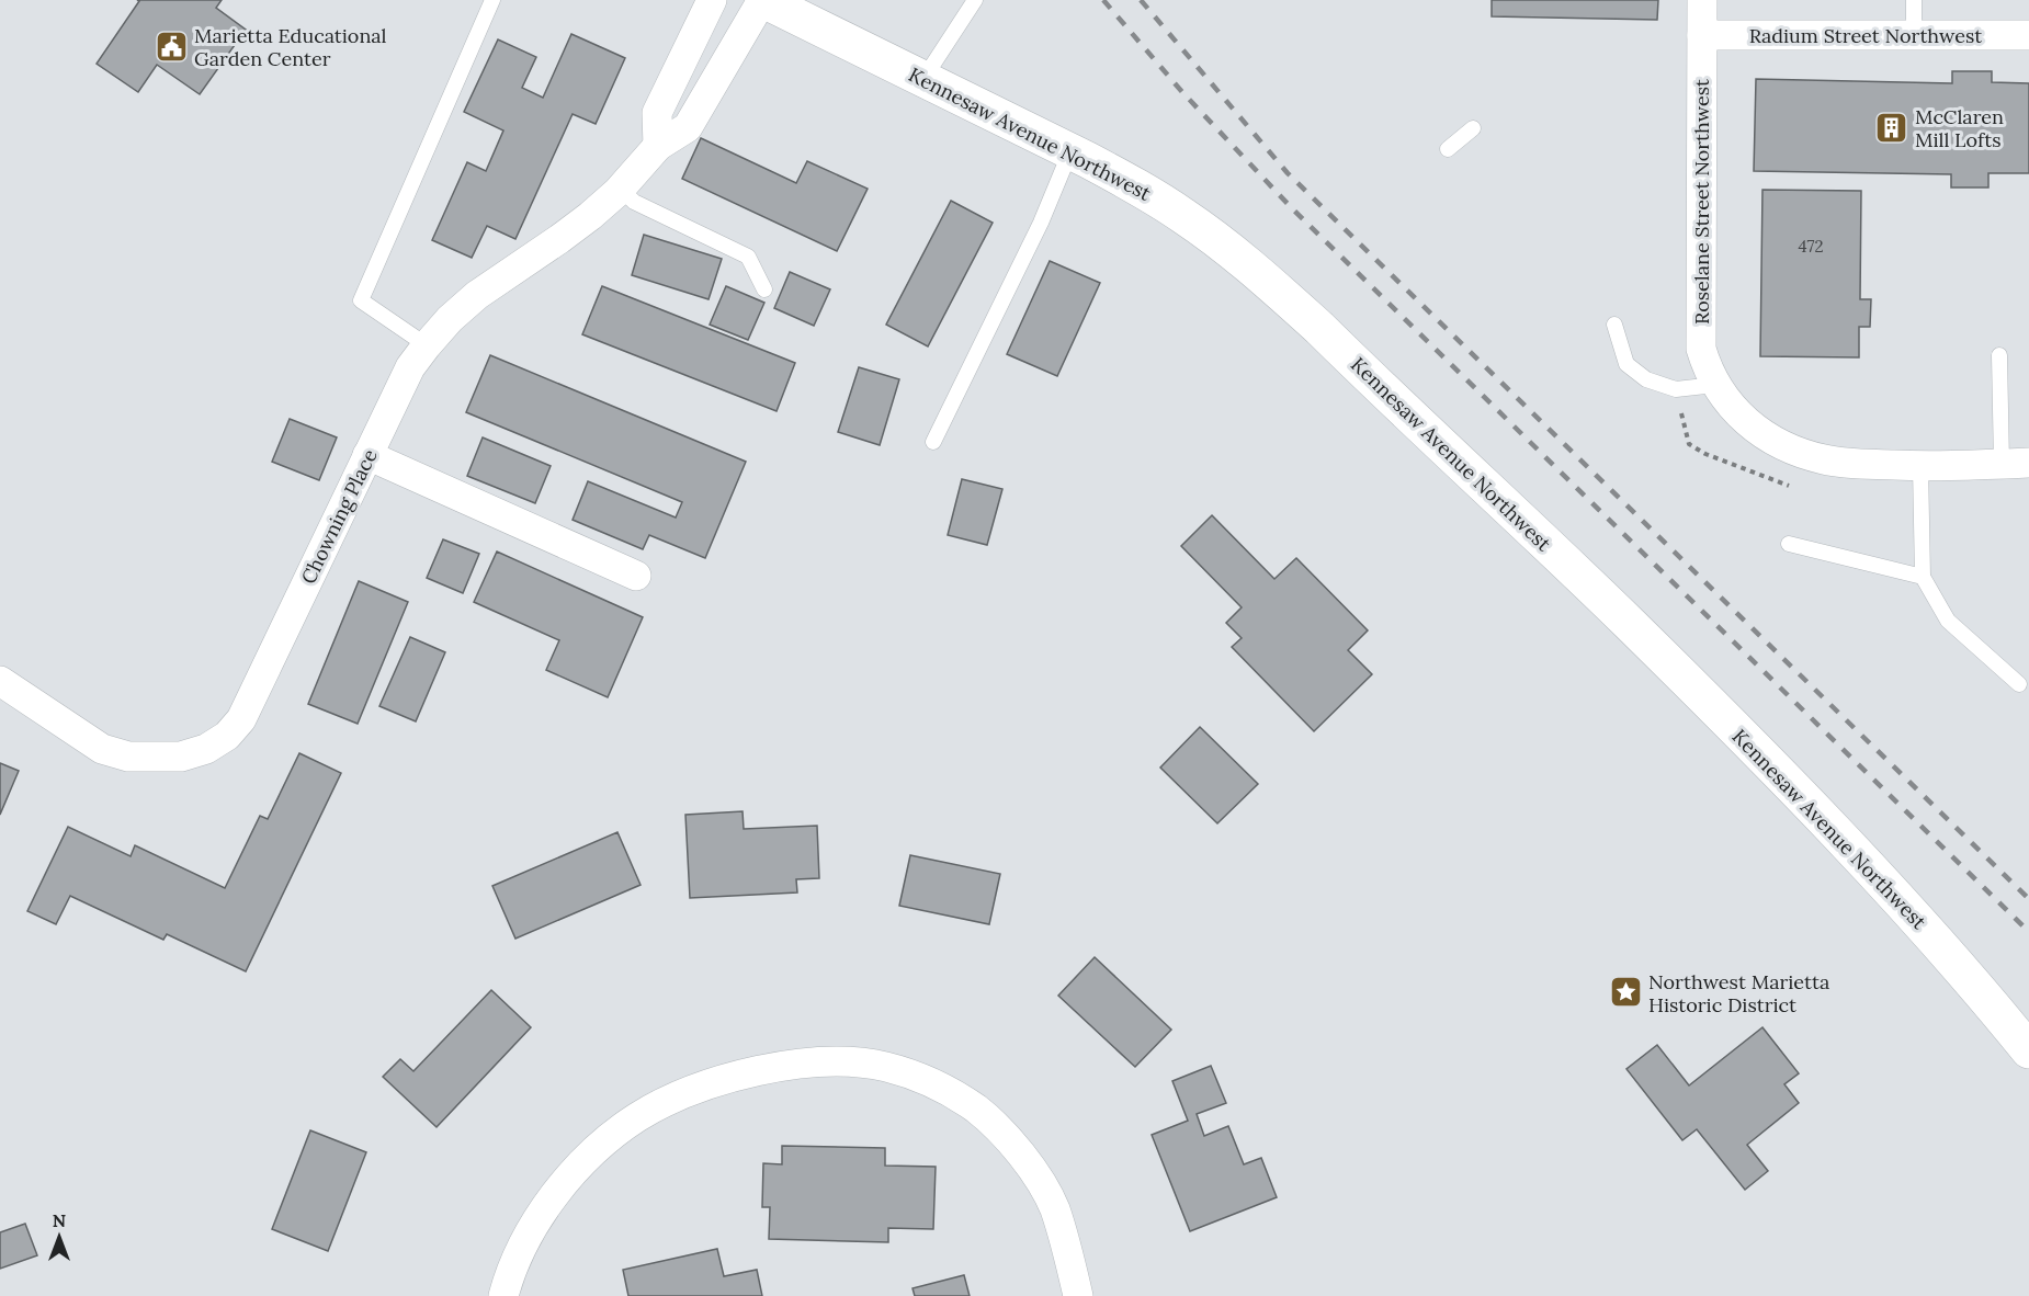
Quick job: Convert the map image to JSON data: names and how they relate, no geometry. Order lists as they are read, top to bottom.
{
  "streets": {
    "street": [
      "Radium Street Northwest",
      "Kennesaw Avenue Northwest",
      "Roselane Street Northwest",
      "Chowning Place"
    ]
  },
  "crossings": [
    ["Radium Street Northwest", "Roselane Street Northwest"],
    ["Kennesaw Avenue Northwest", "Chowning Place"]
  ],
  "places": {
    "public building": ["Marietta Educational Garden Center"],
    "building": ["McClaren Mill Lofts"],
    "place": ["Northwest Marietta Historic District"]
  },
  "house_numbers": ["472"],
  "north": "top"
}
